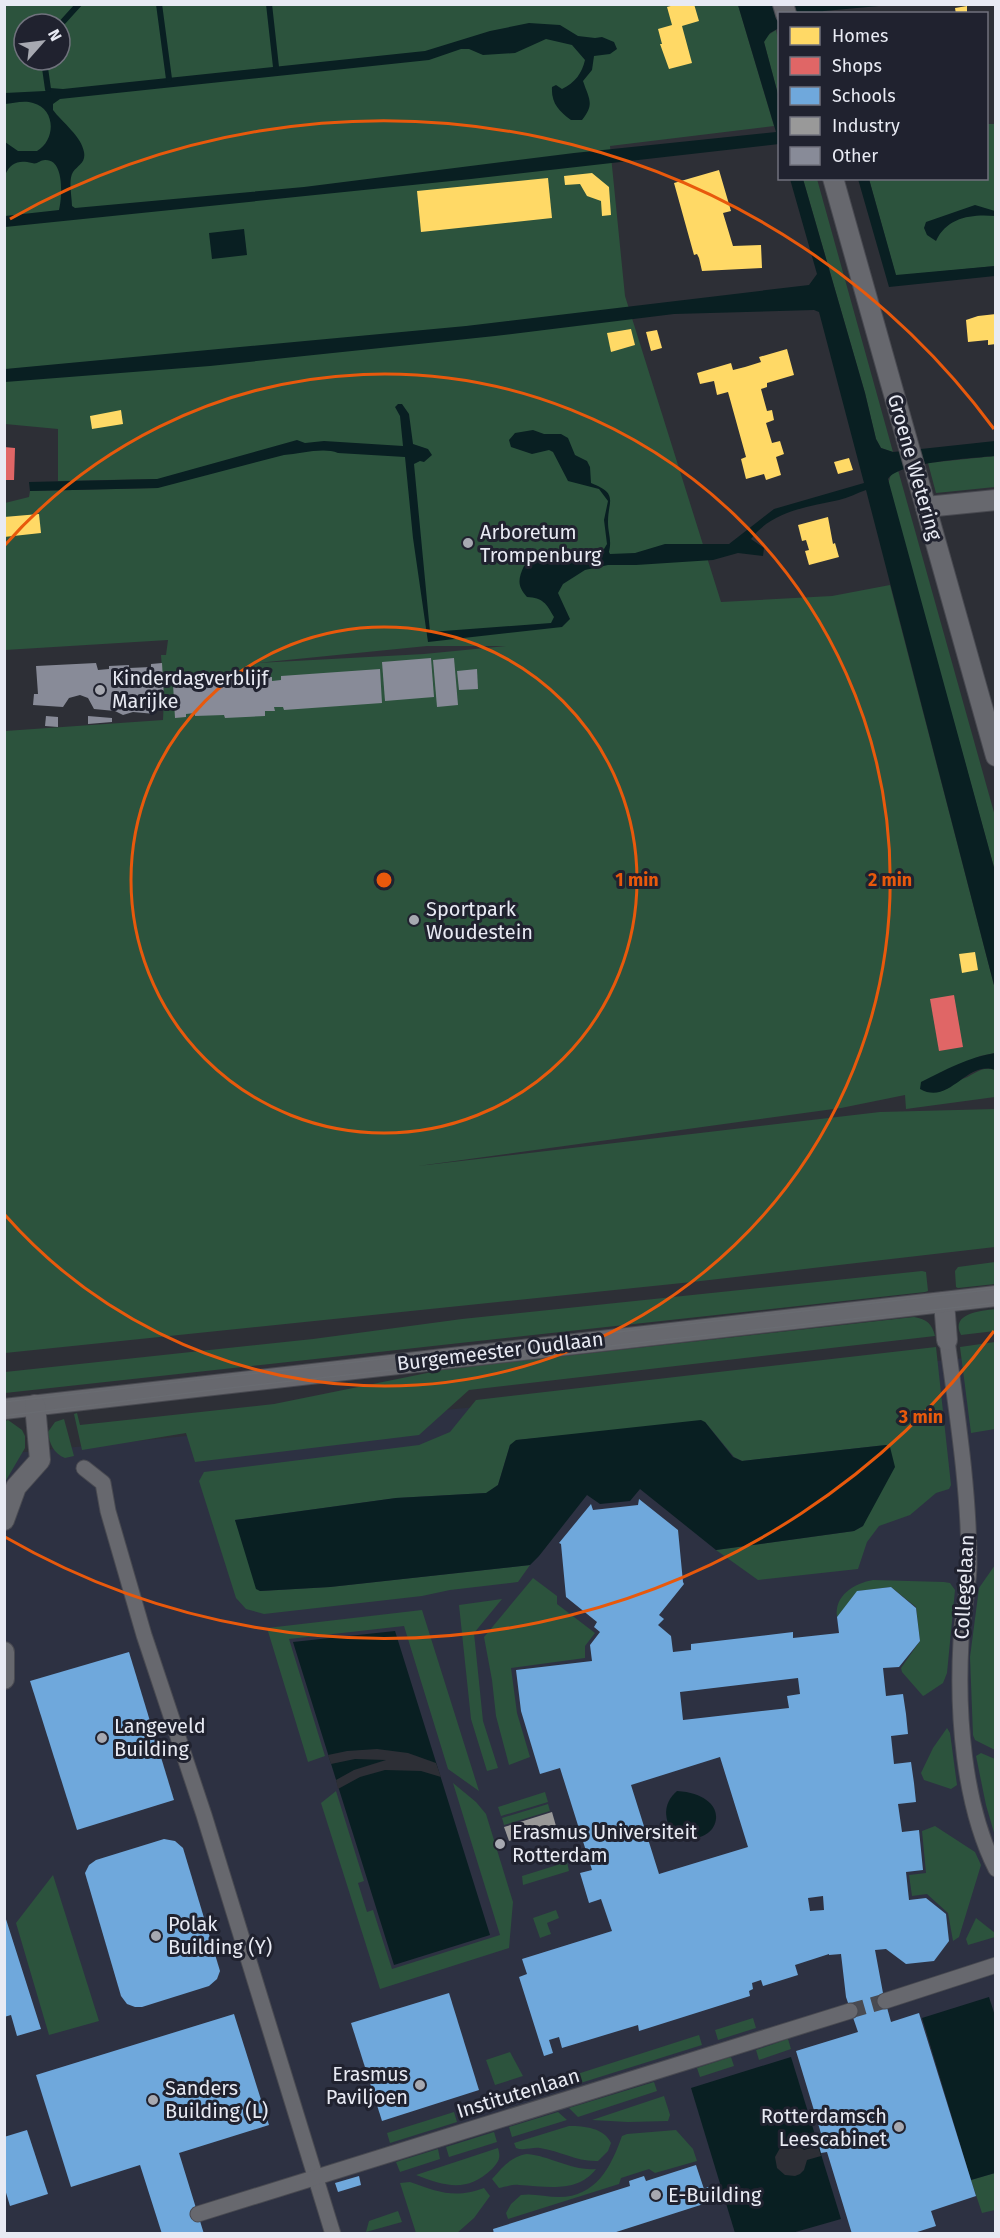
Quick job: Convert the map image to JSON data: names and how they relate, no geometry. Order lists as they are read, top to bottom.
{
  "streets": {
    "street": [
      "Groene Wetering",
      "Burgemeester Oudlaan",
      "Collegelaan",
      "Institutenlaan"
    ]
  },
  "crossings": [
    ["Burgemeester Oudlaan", "Collegelaan"]
  ],
  "places": [
    "Arboretum Trompenburg",
    "Kinderdagverblijf Marijke",
    "Sportpark Woudestein",
    "Langeveld Building",
    "Erasmus Universiteit Rotterdam",
    "Polak Building (Y)",
    "Erasmus Paviljoen",
    "Sanders Building (L)",
    "Rotterdamsch Leescabinet",
    "E-Building"
  ],
  "legend": [
    "Homes",
    "Shops",
    "Schools",
    "Industry",
    "Other"
  ],
  "north": "top right",
  "rings": ["1 min", "2 min", "3 min"]
}
